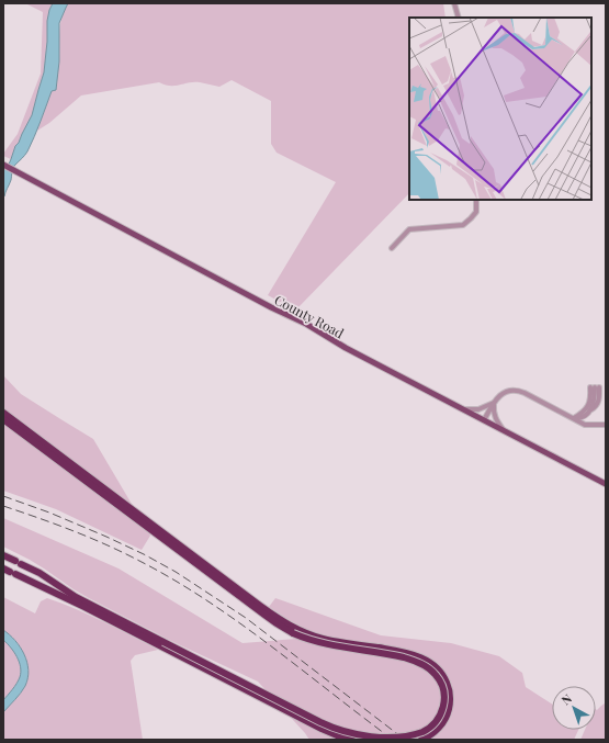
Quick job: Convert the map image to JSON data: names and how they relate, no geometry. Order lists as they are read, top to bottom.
{
  "streets": {
    "main road": ["County Road"]
  },
  "north": "top left"
}
